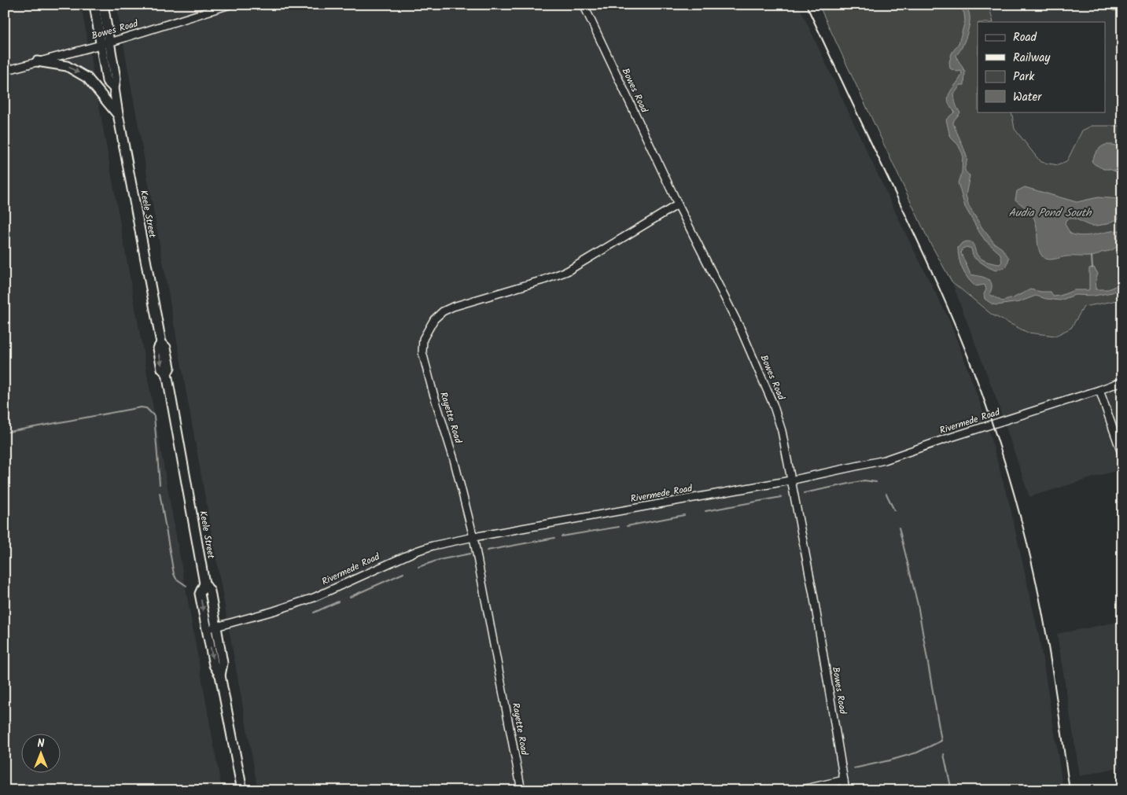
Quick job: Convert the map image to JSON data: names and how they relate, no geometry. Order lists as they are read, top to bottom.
{
  "streets": {
    "main road": ["Keele Street"],
    "street": ["Bowes Road", "Rayette Road", "Rivermede Road"]
  },
  "crossings": [
    ["Bowes Road", "Keele Street"],
    ["Bowes Road", "Rayette Road"],
    ["Bowes Road", "Rivermede Road"],
    ["Keele Street", "Rivermede Road"],
    ["Rayette Road", "Rivermede Road"]
  ],
  "water": ["Audia Pond South"],
  "legend": [
    "Road",
    "Railway",
    "Park",
    "Water"
  ],
  "north": "top"
}
